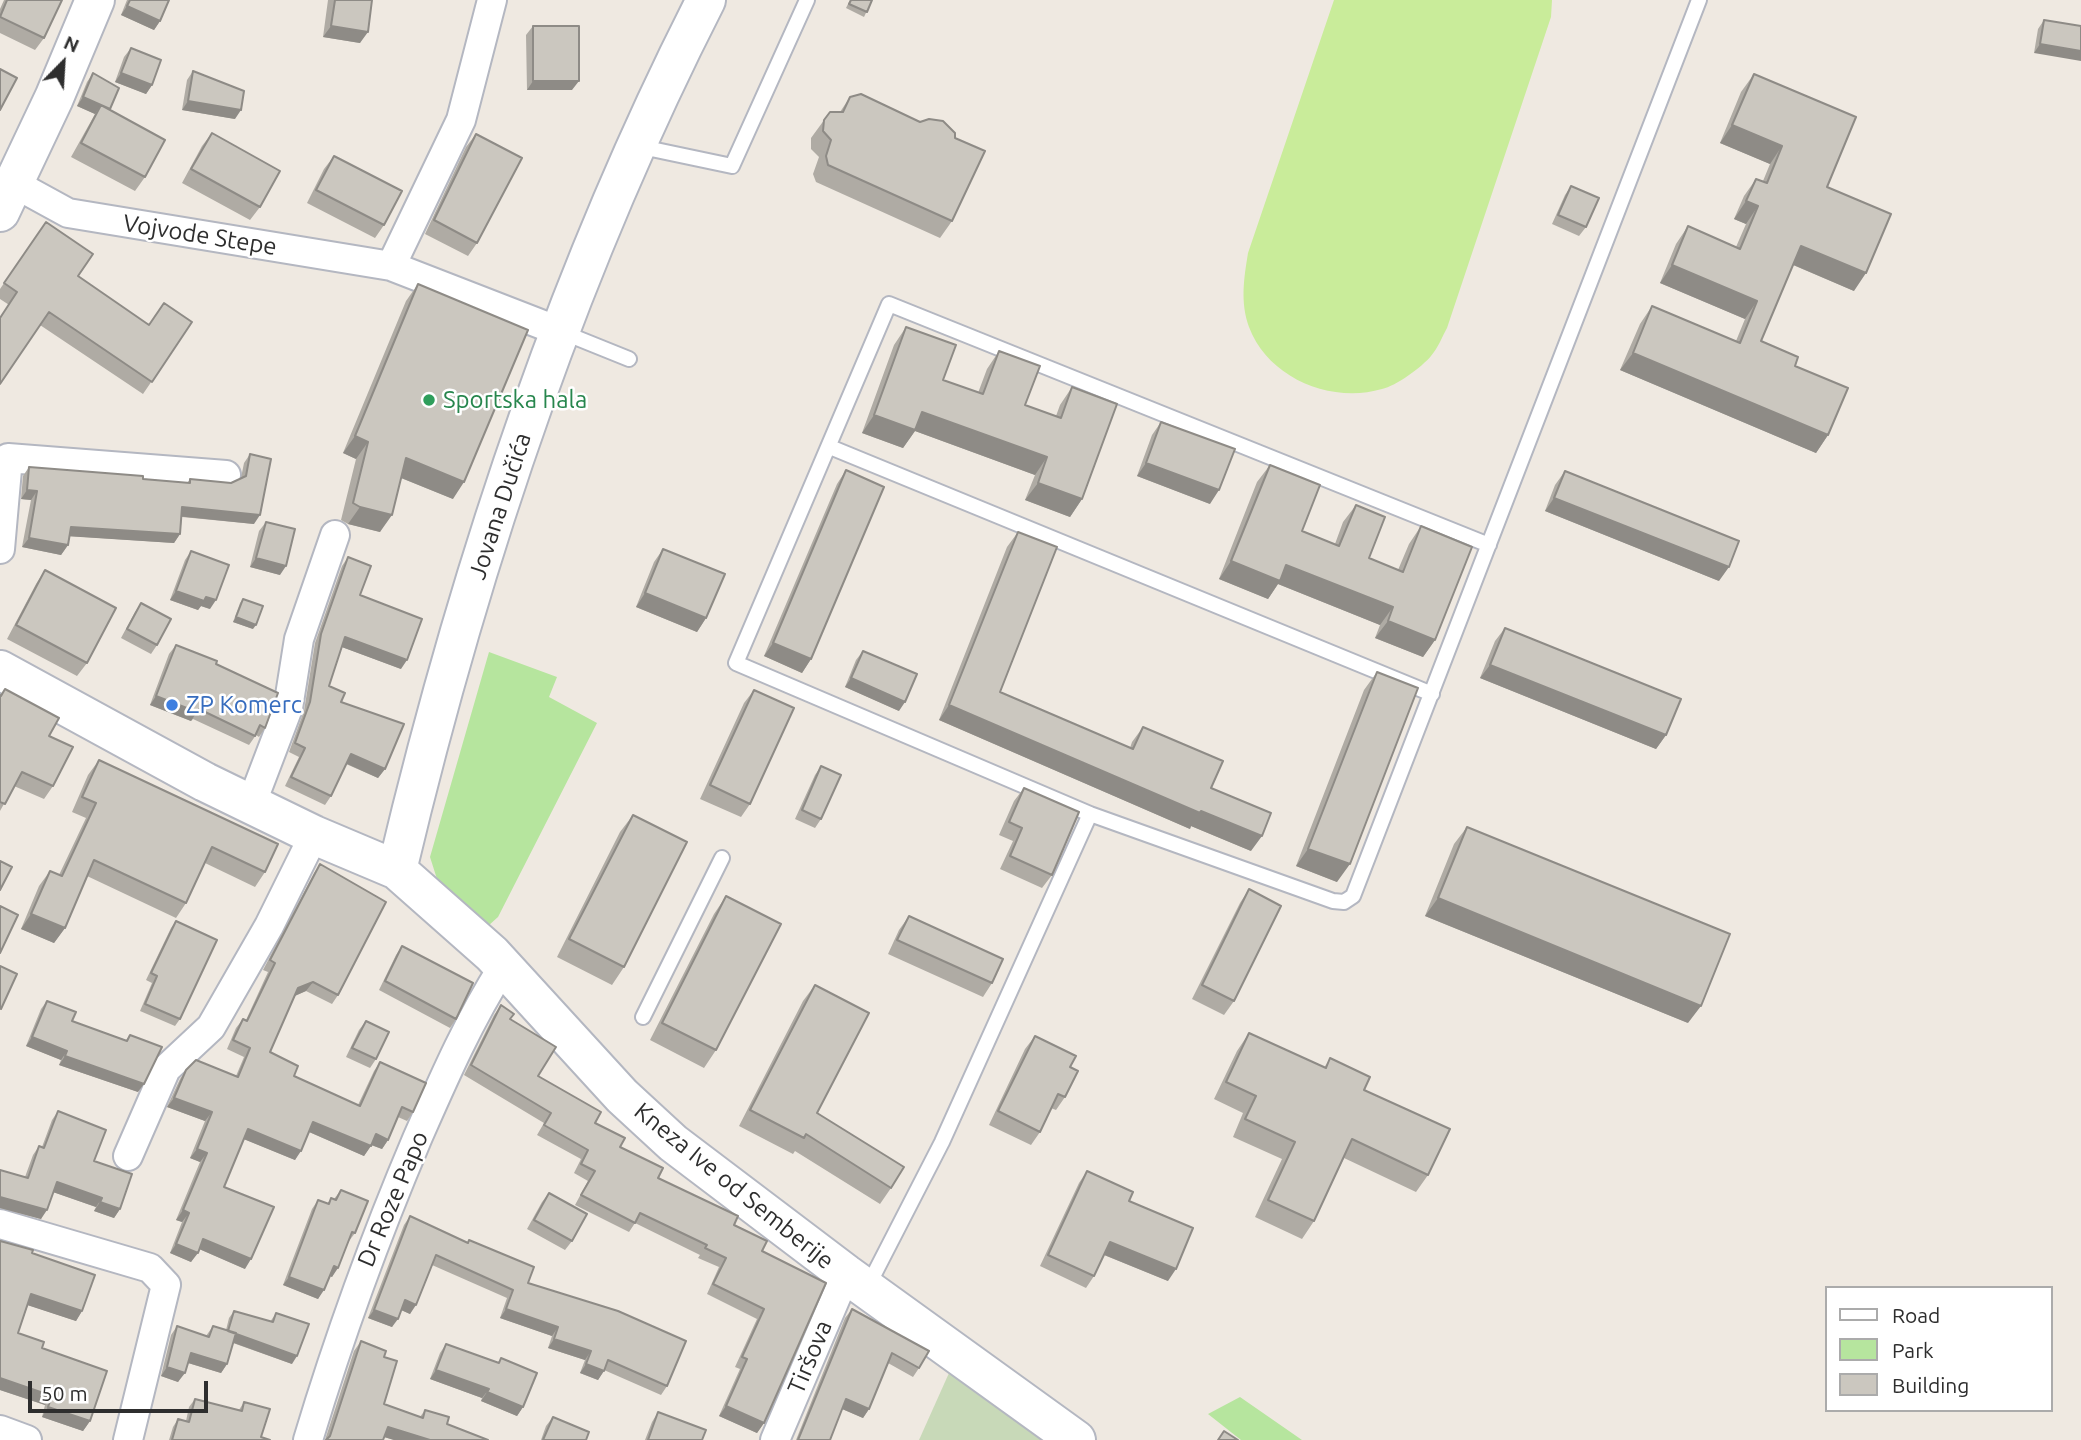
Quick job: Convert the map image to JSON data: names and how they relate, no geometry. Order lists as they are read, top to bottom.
{
  "streets": {
    "street": [
      "Vojvode Stepe",
      "Jovana Dučića",
      "Kneza Ive od Semberije",
      "Dr Roze Papo",
      "Tiršova"
    ]
  },
  "crossings": [
    ["Vojvode Stepe", "Jovana Dučića"],
    ["Jovana Dučića", "Kneza Ive od Semberije"],
    ["Kneza Ive od Semberije", "Dr Roze Papo"],
    ["Kneza Ive od Semberije", "Tiršova"]
  ],
  "places": ["Sportska hala", "ZP Komerc"],
  "legend": ["Road", "Park", "Building"],
  "scale_bar": "50 m",
  "north": "top right"
}
